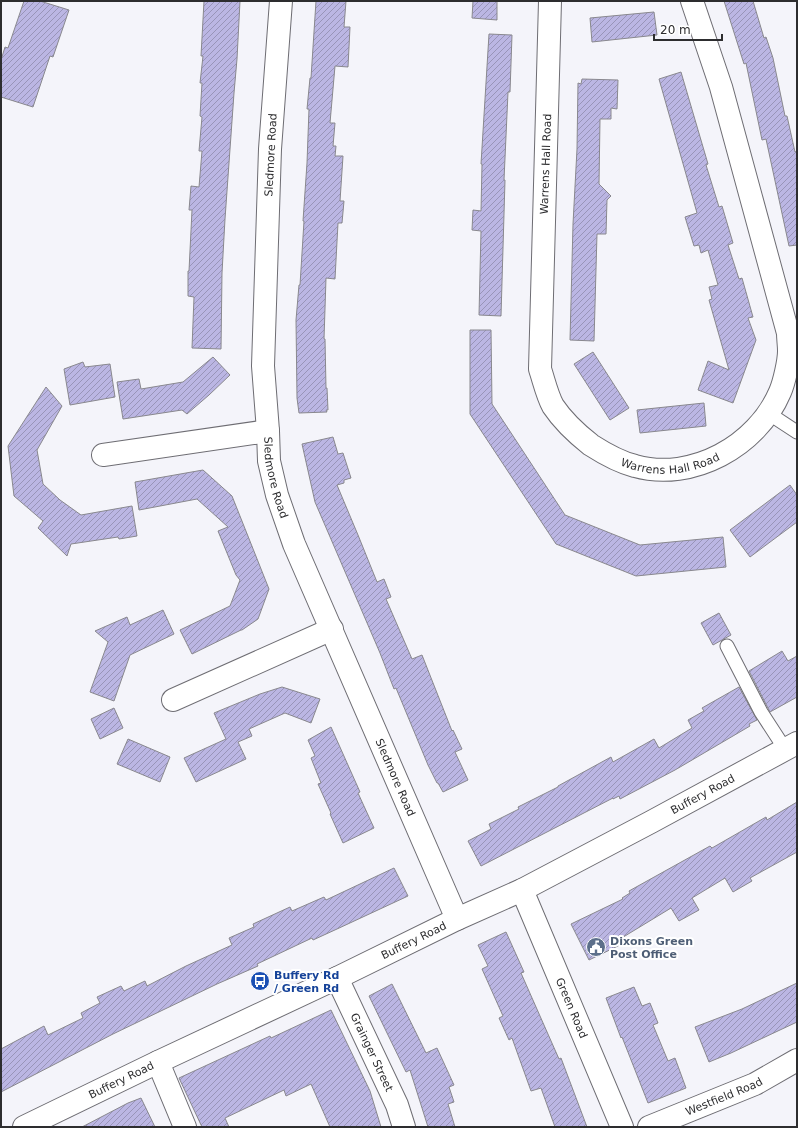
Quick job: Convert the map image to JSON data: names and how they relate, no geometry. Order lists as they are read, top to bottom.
{
  "streets": {
    "street": [
      "Sledmore Road",
      "Warrens Hall Road",
      "Buffery Road",
      "Green Road",
      "Grainger Street",
      "Westfield Road"
    ]
  },
  "crossings": [
    ["Sledmore Road", "Buffery Road"],
    ["Buffery Road", "Green Road"],
    ["Buffery Road", "Grainger Street"]
  ],
  "places": {
    "public building": ["Dixons Green Post Office"],
    "bus stop": ["Buffery Rd / Green Rd"]
  },
  "scale_bar": "20 m"
}
